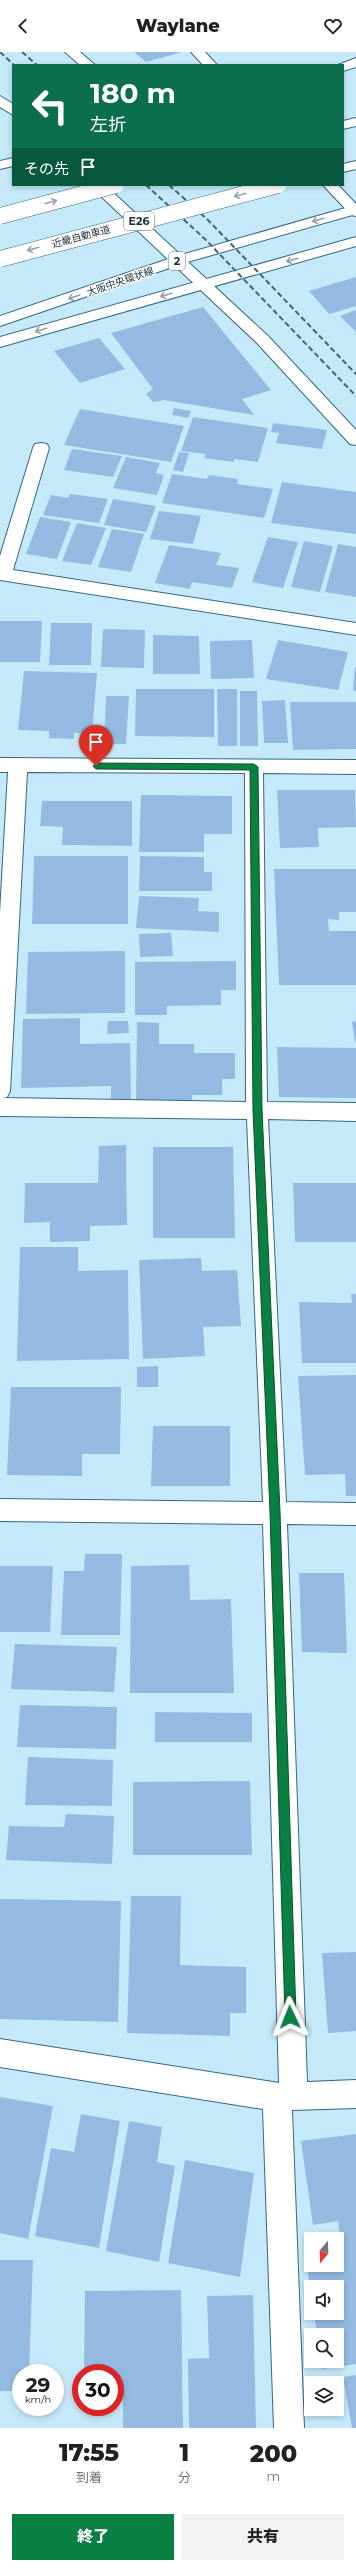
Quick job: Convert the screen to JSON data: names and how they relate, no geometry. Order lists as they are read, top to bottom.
{
  "streets": {
    "main road": [
      "E26",
      "近畿自動車道",
      "2",
      "大阪中央環状線"
    ]
  },
  "north": "bottom",
  "page": {
    "header": "Waylane",
    "turn": ["180 m", "左折"],
    "then": "その先",
    "speed": "29 km/h",
    "limit": "30",
    "eta": [
      "17:55",
      "到着",
      "1",
      "分",
      "200",
      "m"
    ],
    "buttons": ["終了", "共有"]
  }
}
